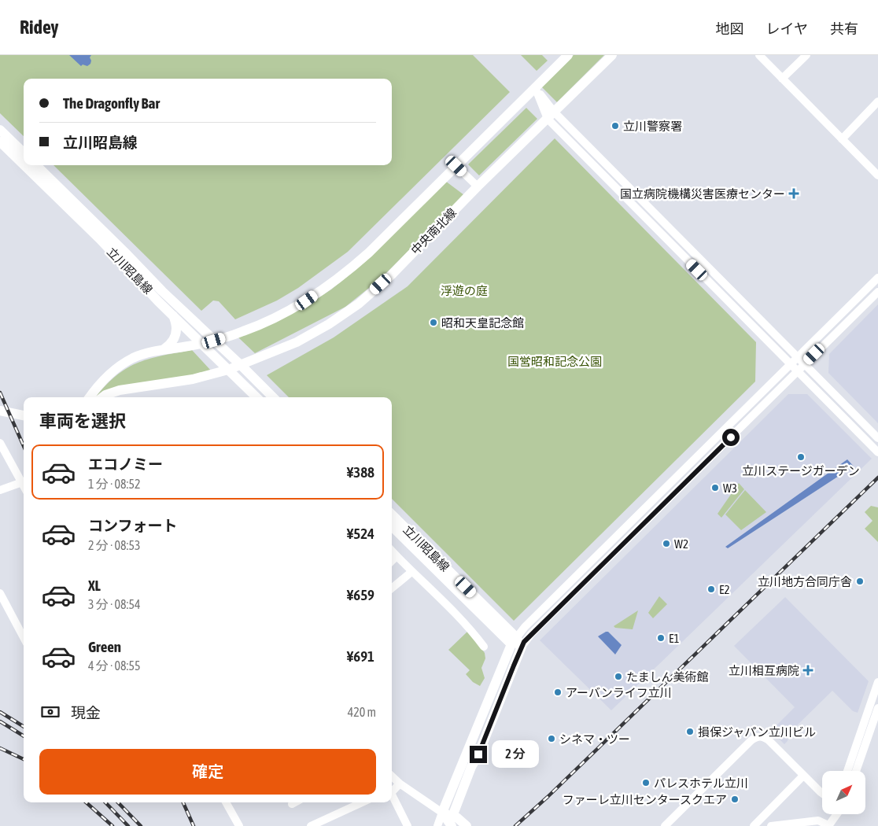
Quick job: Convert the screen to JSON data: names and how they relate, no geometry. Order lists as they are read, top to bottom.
{
  "streets": {
    "main road": ["中央南北線", "立川昭島線"]
  },
  "crossings": [
    ["中央南北線", "立川昭島線"]
  ],
  "parks": ["浮遊の庭", "国営昭和記念公園"],
  "places": {
    "other": [
      "立川警察署",
      "昭和天皇記念館",
      "立川ステージガーデン",
      "W3",
      "W2",
      "立川地方合同庁舎",
      "E2",
      "E1",
      "たましん美術館",
      "アーバンライフ立川",
      "損保ジャパン立川ビル",
      "シネマ・ツー",
      "パレスホテル立川",
      "ファーレ立川センタースクエア"
    ],
    "health": ["国立病院機構災害医療センター", "立川相互病院"]
  },
  "north": "top right",
  "page": {
    "header": "Ridey",
    "nav": ["地図", "レイヤ", "共有"],
    "banner": ["The Dragonfly Bar", "立川昭島線"],
    "heading": "車両を選択",
    "list": [
      {
        "name": "エコノミー",
        "note": "1 分 · 08:52",
        "value": "¥388"
      },
      {
        "name": "コンフォート",
        "note": "2 分 · 08:53",
        "value": "¥524"
      },
      {
        "name": "XL",
        "note": "3 分 · 08:54",
        "value": "¥659"
      },
      {
        "name": "Green",
        "note": "4 分 · 08:55",
        "value": "¥691"
      }
    ],
    "pay": ["現金", "420 m"],
    "bubble": "2 分",
    "buttons": "確定"
  }
}
